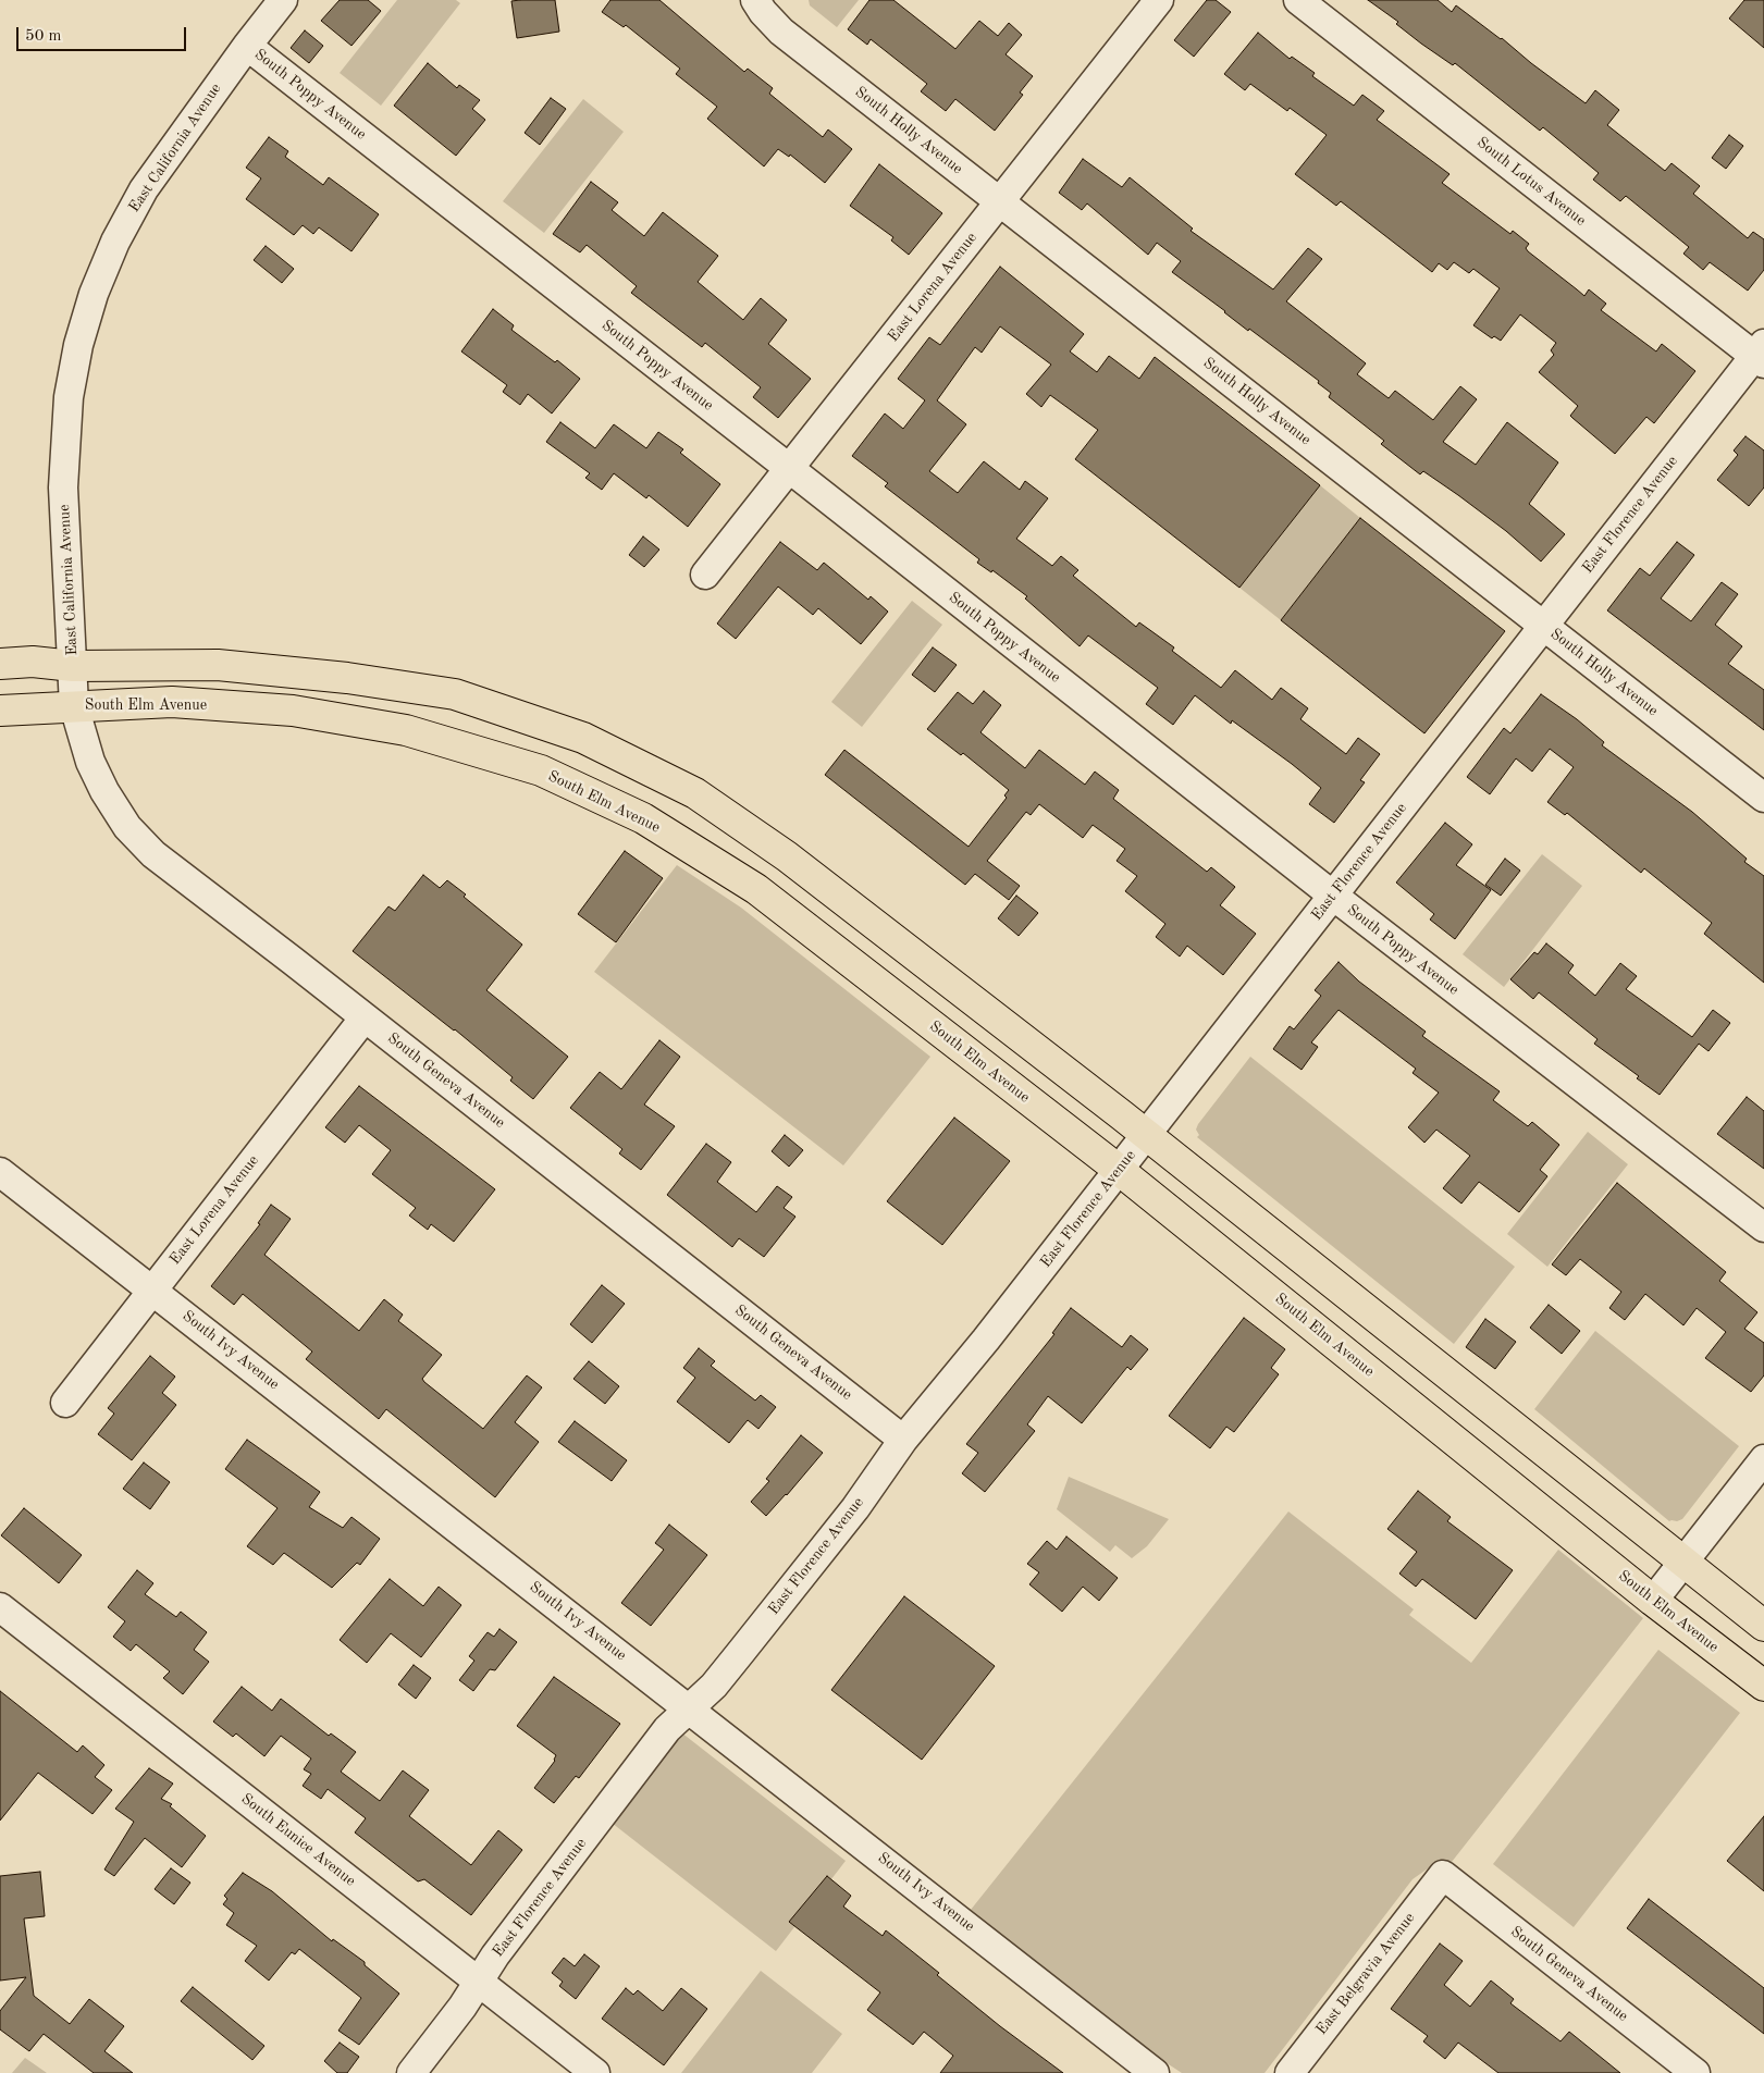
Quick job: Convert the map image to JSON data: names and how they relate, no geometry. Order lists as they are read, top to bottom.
{
  "streets": {
    "main road": ["South Elm Avenue"],
    "street": [
      "South Poppy Avenue",
      "South Holly Avenue",
      "East California Avenue",
      "South Lotus Avenue",
      "East Lorena Avenue",
      "East Florence Avenue",
      "South Geneva Avenue",
      "South Ivy Avenue",
      "South Eunice Avenue",
      "East Belgravia Avenue"
    ]
  },
  "crossings": [
    ["South Poppy Avenue", "East California Avenue"],
    ["South Poppy Avenue", "East Lorena Avenue"],
    ["South Poppy Avenue", "East Florence Avenue"],
    ["South Holly Avenue", "East Lorena Avenue"],
    ["South Holly Avenue", "East Florence Avenue"],
    ["East California Avenue", "South Geneva Avenue"],
    ["South Lotus Avenue", "East Florence Avenue"],
    ["East Lorena Avenue", "South Geneva Avenue"],
    ["East Lorena Avenue", "South Ivy Avenue"],
    ["East Florence Avenue", "South Elm Avenue"],
    ["East Florence Avenue", "South Geneva Avenue"],
    ["East Florence Avenue", "South Ivy Avenue"],
    ["East Florence Avenue", "South Eunice Avenue"],
    ["South Elm Avenue", "South Geneva Avenue"],
    ["South Geneva Avenue", "East Belgravia Avenue"]
  ],
  "scale_bar": "50 m"
}
